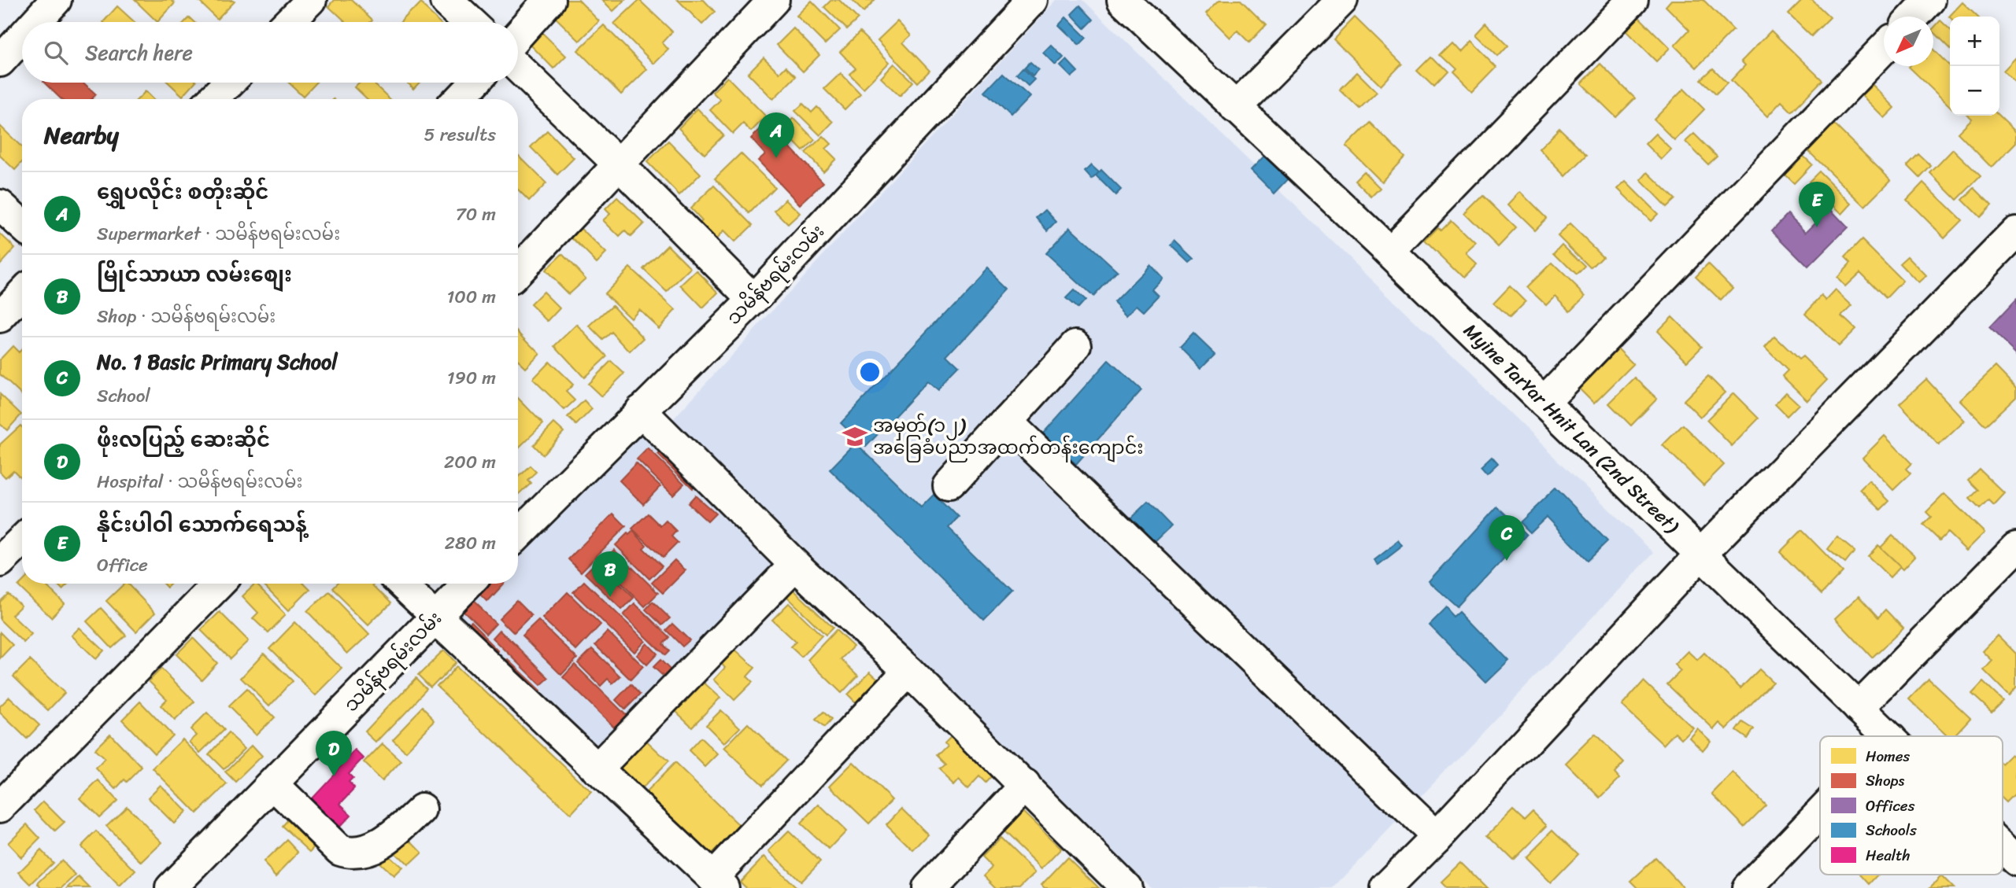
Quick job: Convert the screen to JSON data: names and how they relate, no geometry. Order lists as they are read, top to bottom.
{
  "streets": {
    "street": ["သမိန်ဗရမ်းလမ်း", "Myine TarYar Hnit Lan (2nd Street)"]
  },
  "places": {
    "school or university": ["အမှတ်(၁၂) အခြေခံပညာအထက်တန်းကျောင်း"]
  },
  "legend": [
    "Homes",
    "Shops",
    "Offices",
    "Schools",
    "Health"
  ],
  "north": "bottom left",
  "page": {
    "map_buttons": ["+", "−"],
    "search": "Search here",
    "heading": ["Nearby", "5 results"],
    "pins": [
      "A",
      "E",
      "C",
      "B",
      "D"
    ],
    "list": [
      {
        "mark": "A",
        "name": "ရွှေပလိုင်း စတိုးဆိုင်",
        "note": "Supermarket · သမိန်ဗရမ်းလမ်း",
        "value": "70 m"
      },
      {
        "mark": "B",
        "name": "မြိုင်သာယာ လမ်းစျေး",
        "note": "Shop · သမိန်ဗရမ်းလမ်း",
        "value": "100 m"
      },
      {
        "mark": "C",
        "name": "No. 1 Basic Primary School",
        "note": "School",
        "value": "190 m"
      },
      {
        "mark": "D",
        "name": "ဖိုးလပြည့် ဆေးဆိုင်",
        "note": "Hospital · သမိန်ဗရမ်းလမ်း",
        "value": "200 m"
      },
      {
        "mark": "E",
        "name": "နိုင်းပါဝါ သောက်ရေသန့်",
        "note": "Office",
        "value": "280 m"
      }
    ]
  }
}
